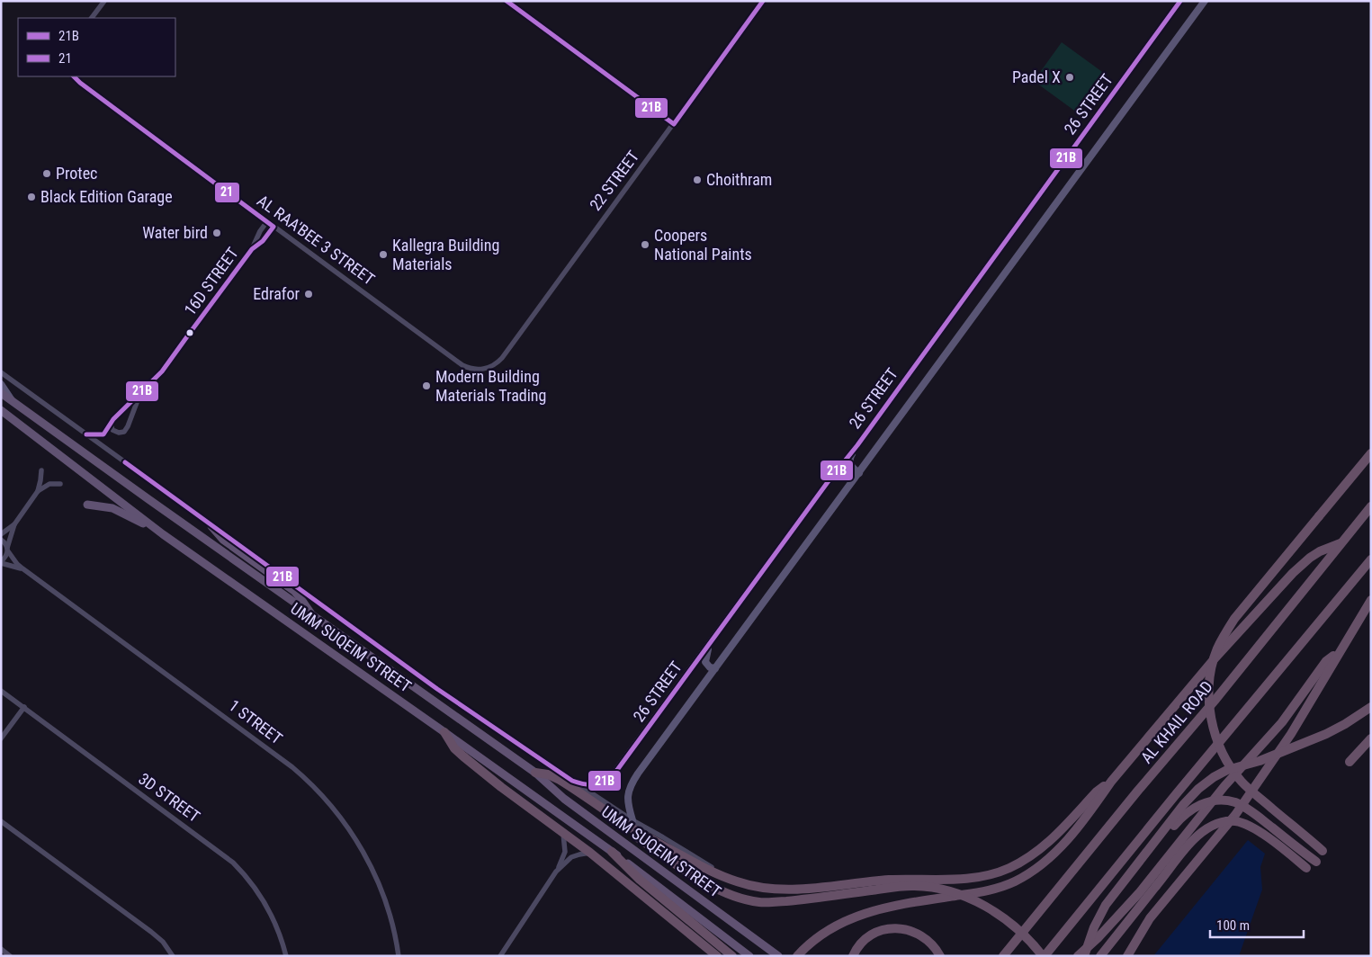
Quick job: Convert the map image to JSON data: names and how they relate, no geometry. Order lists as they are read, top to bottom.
{
  "streets": {
    "highway": ["AL KHAIL ROAD"],
    "main road": ["26 STREET", "UMM SUQEIM STREET"],
    "street": [
      "22 STREET",
      "AL RAA'BEE 3 STREET",
      "16D STREET",
      "1 STREET",
      "3D STREET"
    ]
  },
  "crossings": [
    ["22 STREET", "AL RAA'BEE 3 STREET"],
    ["AL RAA'BEE 3 STREET", "16D STREET"]
  ],
  "places": [
    "Padel X",
    "Protec",
    "Choithram",
    "Black Edition Garage",
    "Water bird",
    "Coopers National Paints",
    "Kallegra Building Materials",
    "Edrafor",
    "Modern Building Materials Trading"
  ],
  "lines": ["transit line 21B", "transit line 21"],
  "legend": ["21B", "21"],
  "scale_bar": "100 m"
}
